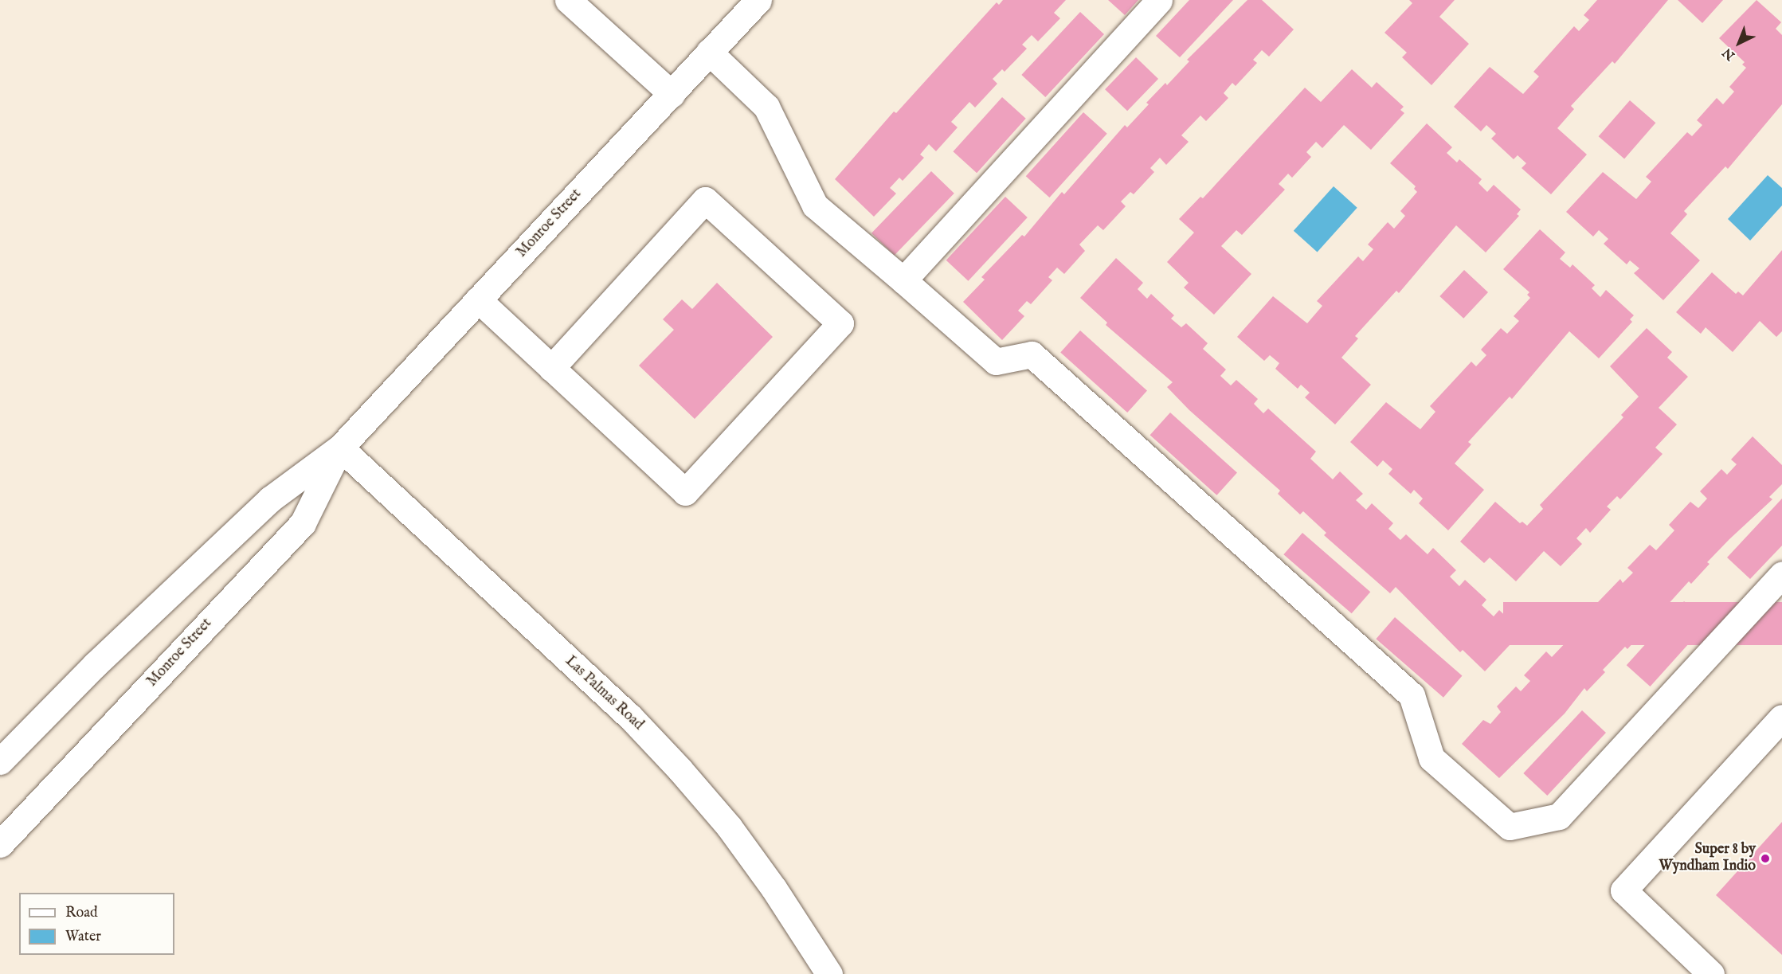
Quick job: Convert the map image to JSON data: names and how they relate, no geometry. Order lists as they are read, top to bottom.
{
  "streets": {
    "main road": ["Monroe Street", "Las Palmas Road"]
  },
  "crossings": [
    ["Monroe Street", "Las Palmas Road"]
  ],
  "places": ["Super 8 by Wyndham Indio"],
  "legend": ["Road", "Water"],
  "north": "bottom left"
}
